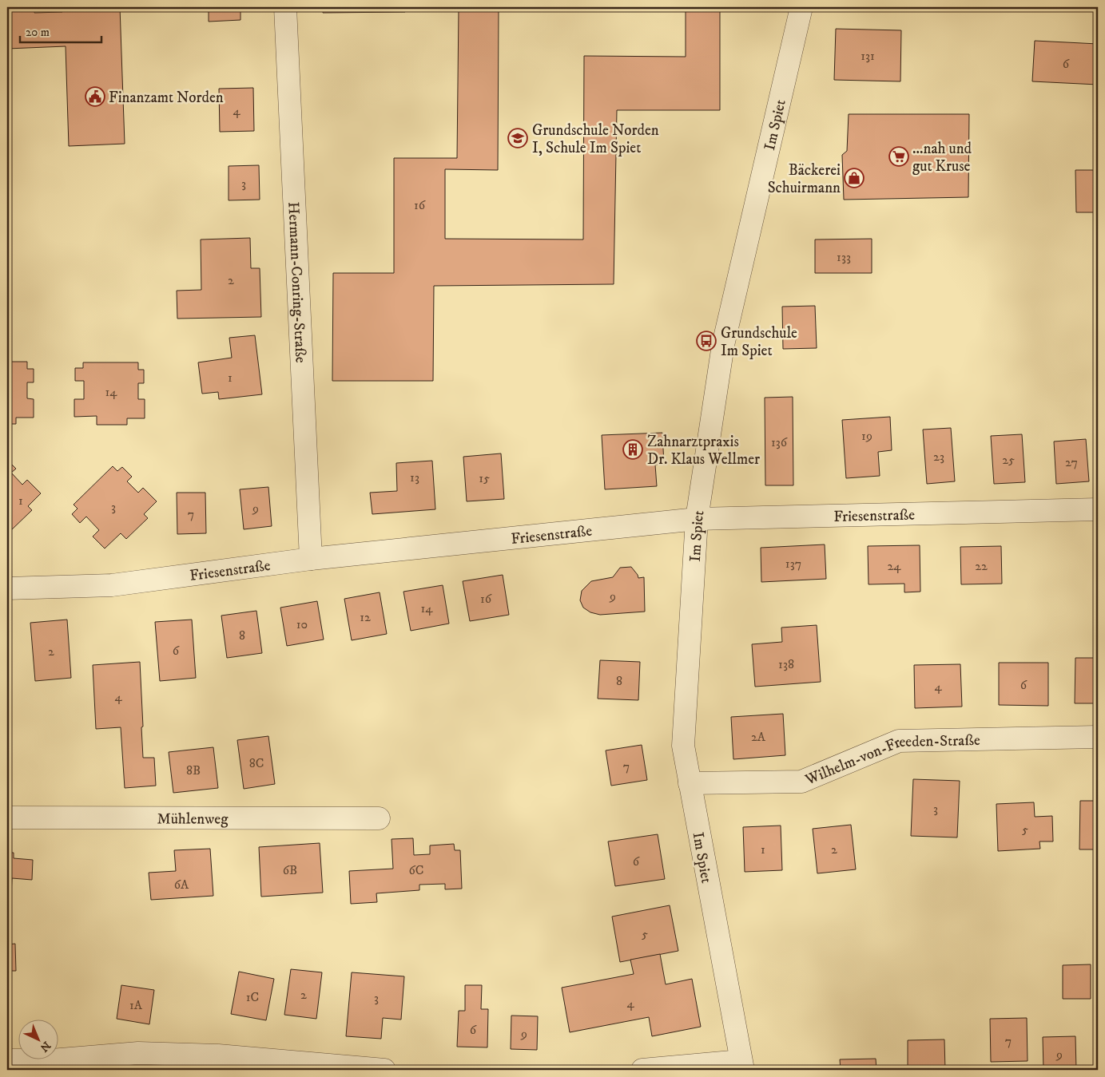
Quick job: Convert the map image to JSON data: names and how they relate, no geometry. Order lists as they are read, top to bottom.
{
  "streets": {
    "street": [
      "Im Spiet",
      "Hermann-Conring-Straße",
      "Friesenstraße",
      "Wilhelm-von-Freeden-Straße",
      "Mühlenweg"
    ]
  },
  "crossings": [
    ["Im Spiet", "Friesenstraße"],
    ["Im Spiet", "Wilhelm-von-Freeden-Straße"],
    ["Hermann-Conring-Straße", "Friesenstraße"]
  ],
  "places": {
    "public building": ["Finanzamt Norden"],
    "school or university": ["Grundschule Norden I, Schule Im Spiet"],
    "supermarket": ["...nah und gut Kruse"],
    "shop": ["Bäckerei Schuirmann"],
    "bus stop": ["Grundschule Im Spiet"],
    "building": ["Zahnarztpraxis Dr. Klaus Wellmer"]
  },
  "house_numbers": [
    "131",
    "6",
    "4",
    "3",
    "16",
    "133",
    "2",
    "1",
    "14",
    "19",
    "136",
    "23",
    "25",
    "27",
    "13",
    "15",
    "1",
    "3",
    "9",
    "7",
    "137",
    "24",
    "22",
    "9",
    "16",
    "14",
    "12",
    "10",
    "8",
    "6",
    "2",
    "138",
    "8",
    "6",
    "4",
    "4",
    "2A",
    "8C",
    "7",
    "8B",
    "3",
    "5",
    "1",
    "2",
    "6",
    "6B",
    "6C",
    "6A",
    "5",
    "2",
    "1C",
    "3",
    "4",
    "1A",
    "6",
    "9",
    "7",
    "9"
  ],
  "scale_bar": "20 m",
  "north": "bottom right"
}
